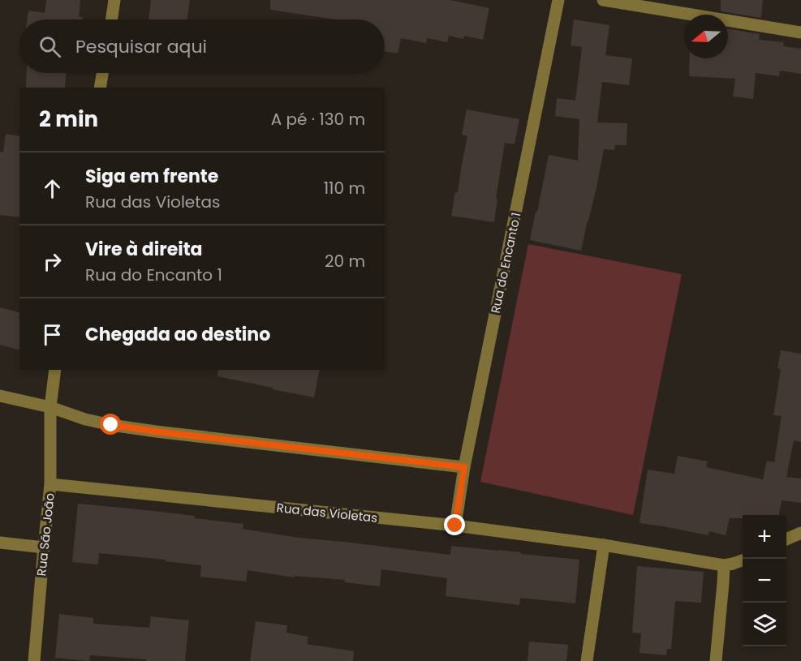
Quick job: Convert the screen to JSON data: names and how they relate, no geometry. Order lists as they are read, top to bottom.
{
  "streets": {
    "street": ["Rua do Encanto 1", "Rua das Violetas", "Rua São João"]
  },
  "crossings": [
    ["Rua do Encanto 1", "Rua das Violetas"],
    ["Rua das Violetas", "Rua São João"]
  ],
  "north": "left",
  "page": {
    "search": "Pesquisar aqui",
    "heading": ["2 min", "A pé · 130 m"],
    "list": [
      ["Siga em frente", "Rua das Violetas", "110 m"],
      ["Vire à direita", "Rua do Encanto 1", "20 m"],
      "Chegada ao destino"
    ],
    "map_buttons": ["+", "−"]
  }
}
